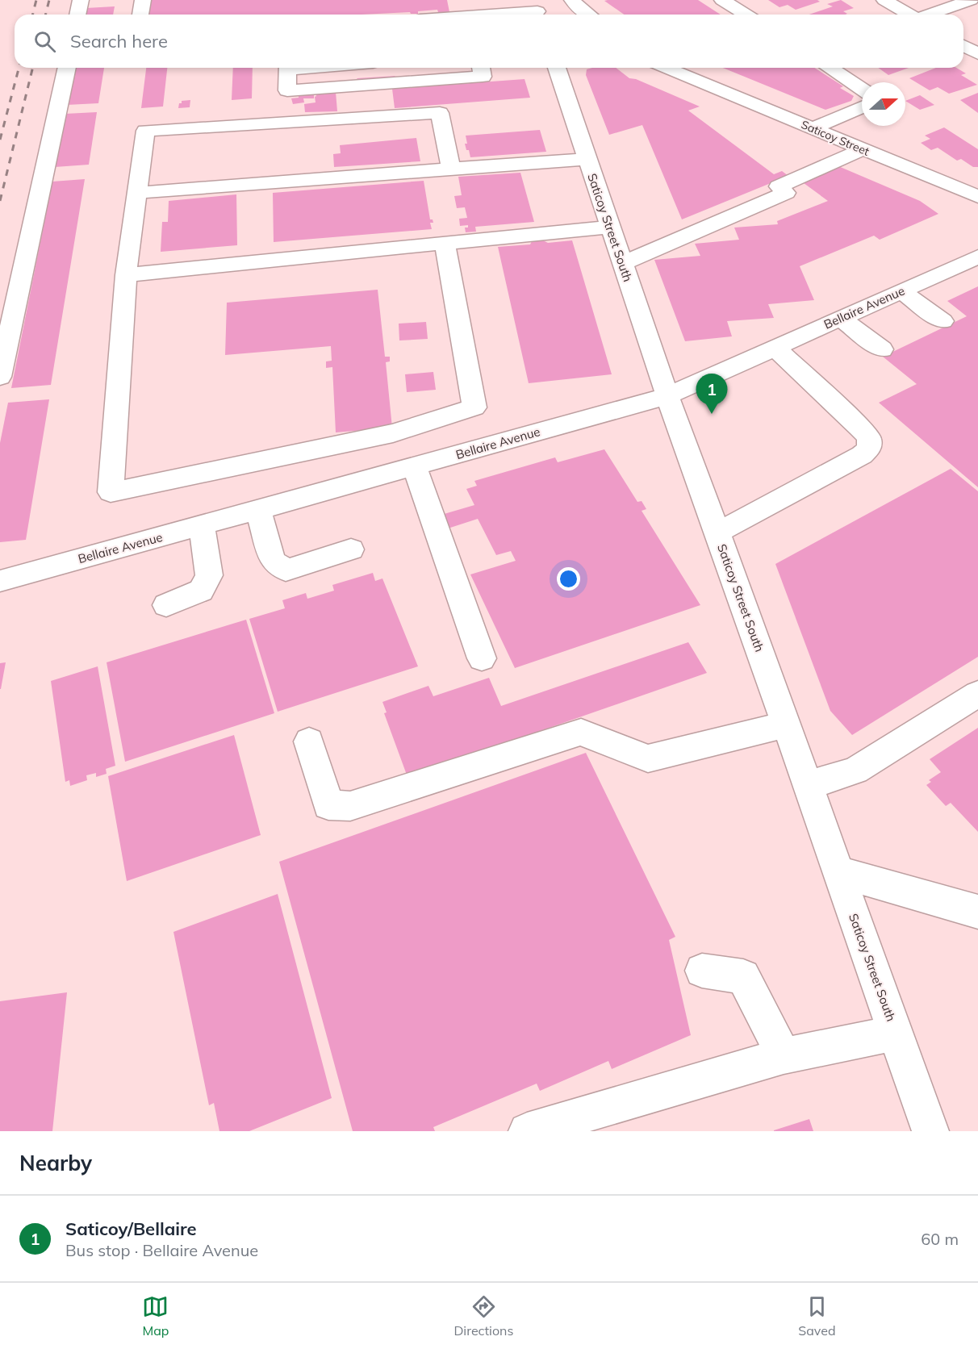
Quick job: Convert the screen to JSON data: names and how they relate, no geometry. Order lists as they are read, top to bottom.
{
  "streets": {
    "street": ["Saticoy Street", "Saticoy Street South", "Bellaire Avenue"]
  },
  "crossings": [
    ["Saticoy Street South", "Bellaire Avenue"]
  ],
  "north": "right",
  "page": {
    "search": "Search here",
    "pins": "1",
    "heading": "Nearby",
    "list": [
      {
        "mark": "1",
        "name": "Saticoy/Bellaire",
        "note": "Bus stop · Bellaire Avenue",
        "value": "60 m"
      }
    ],
    "nav": ["Map", "Directions", "Saved"]
  }
}
